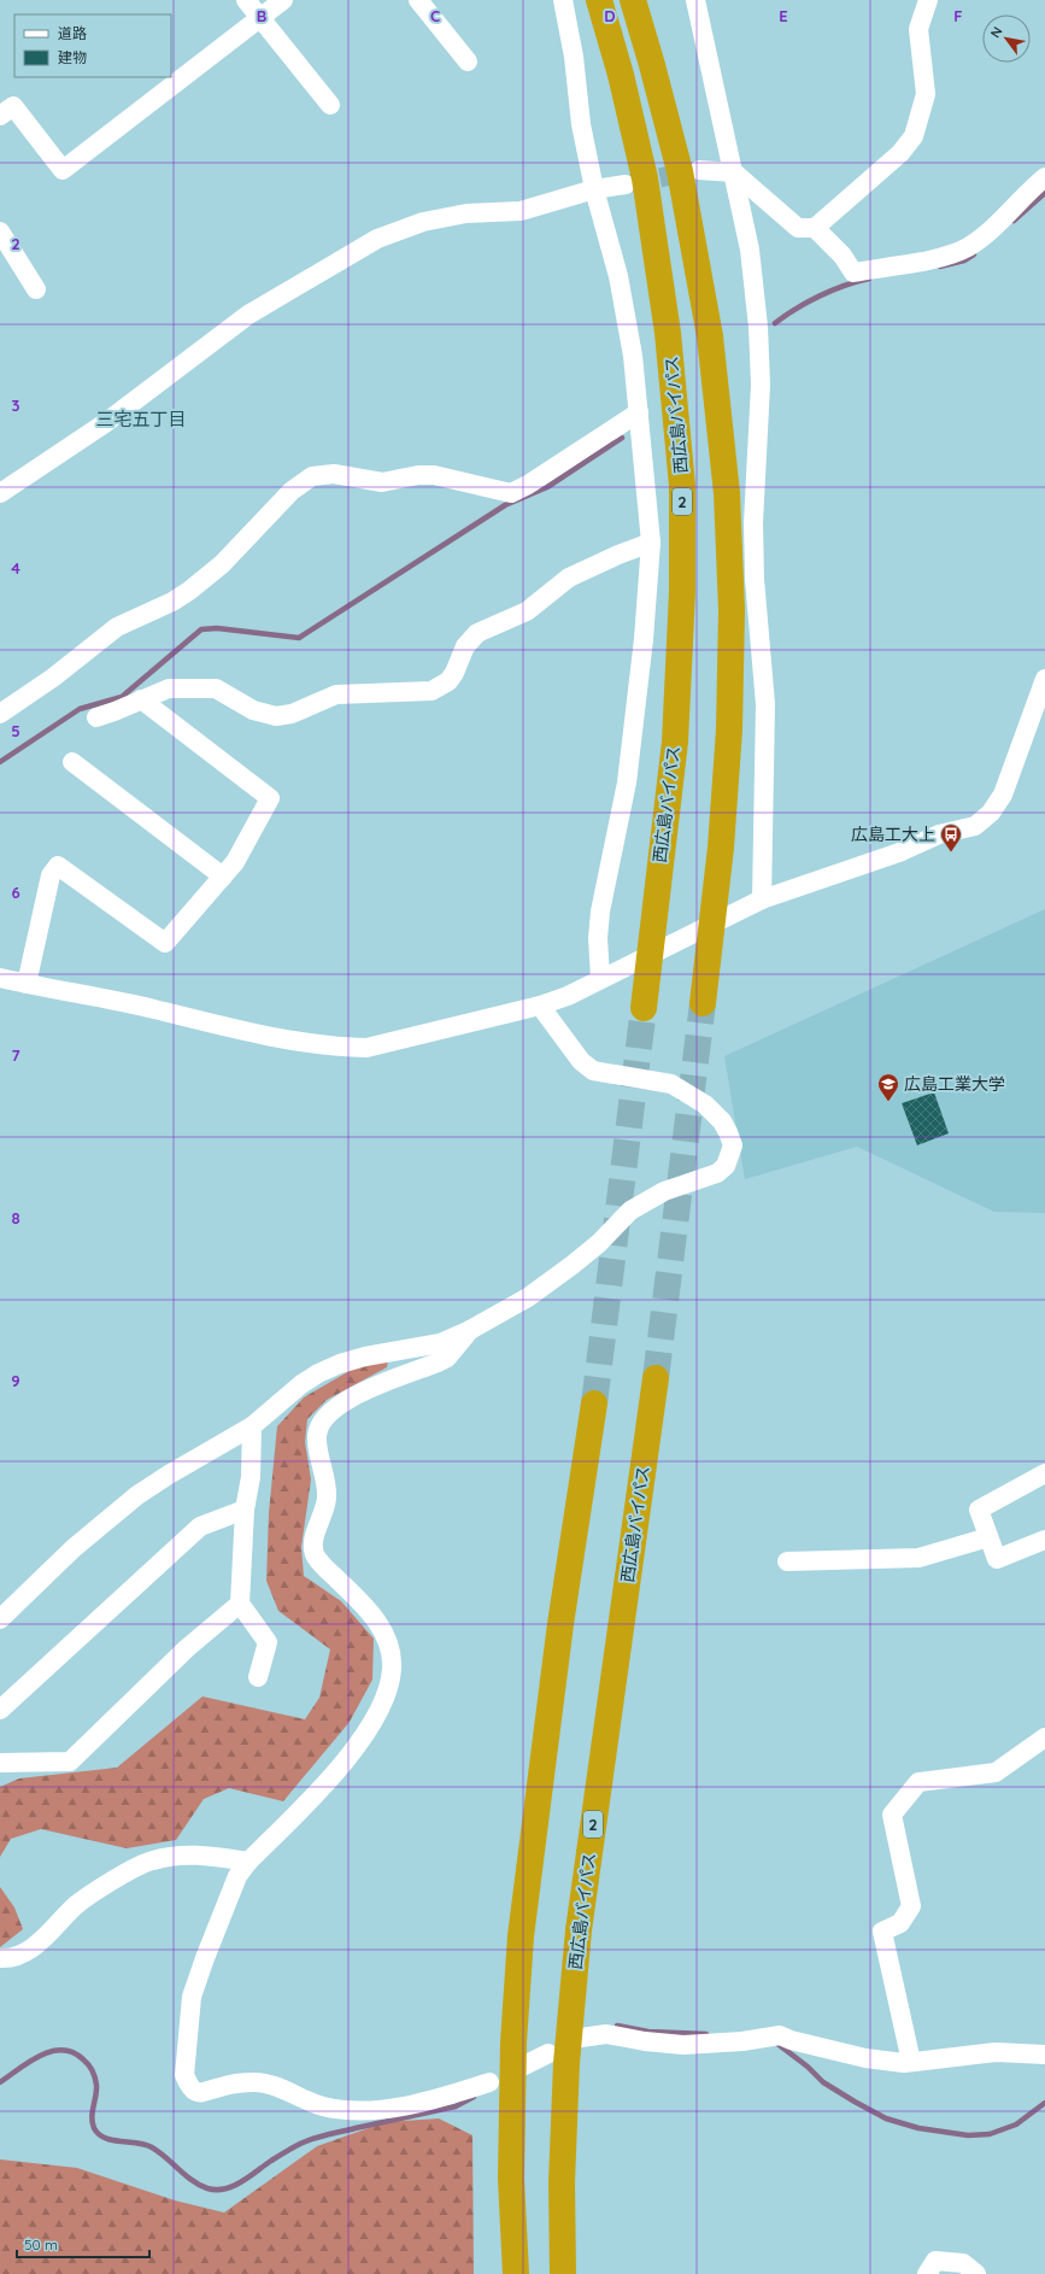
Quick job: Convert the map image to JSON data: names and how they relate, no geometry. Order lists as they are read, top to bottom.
{
  "streets": {
    "highway": ["西広島バイパス", "2"]
  },
  "districts": ["三宅五丁目"],
  "places": {
    "bus stop": ["広島工大上"],
    "school or university": ["広島工業大学"]
  },
  "legend": ["道路", "建物"],
  "scale_bar": "50 m",
  "north": "top left",
  "grid": {
    "columns": [
      "B",
      "C",
      "D",
      "E",
      "F"
    ],
    "rows": [
      "2",
      "3",
      "4",
      "5",
      "6",
      "7",
      "8",
      "9"
    ]
  }
}
